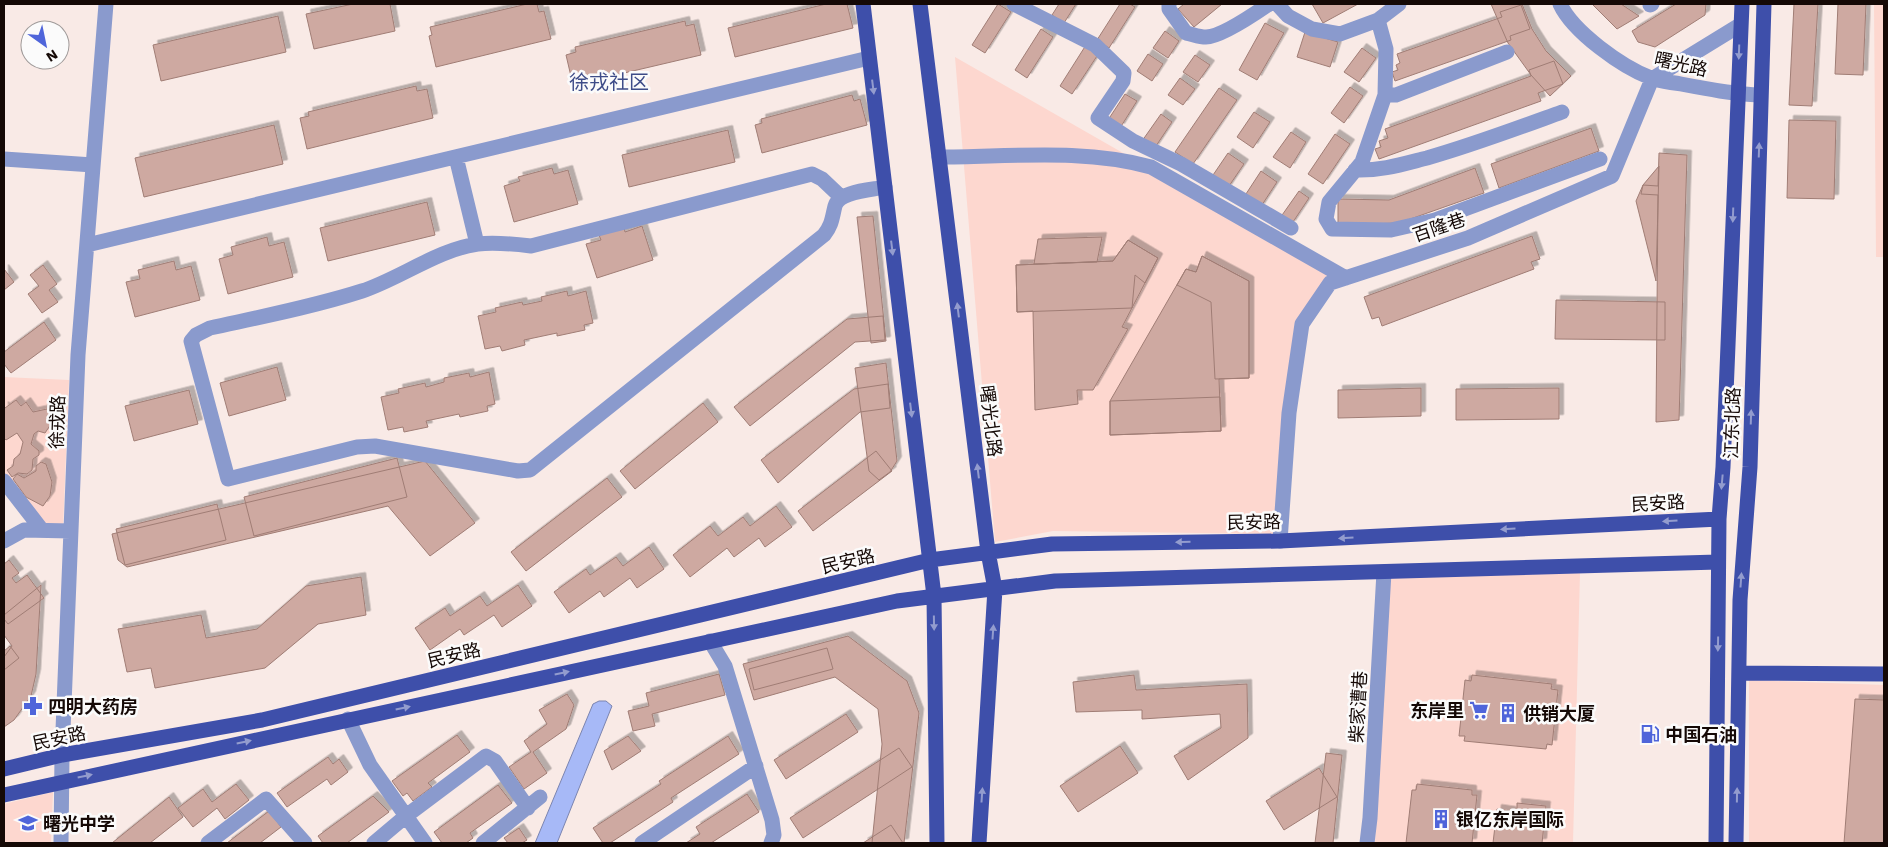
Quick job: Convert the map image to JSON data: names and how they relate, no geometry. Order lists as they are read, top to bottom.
{
  "streets": {
    "main road": ["曙光北路", "江东北路", "民安路"],
    "street": [
      "曙光路",
      "百隆巷",
      "徐戎路",
      "柴家漕巷"
    ]
  },
  "crossings": [
    ["曙光路", "百隆巷"],
    ["曙光路", "江东北路"],
    ["百隆巷", "民安路"],
    ["曙光北路", "民安路"],
    ["徐戎路", "民安路"],
    ["江东北路", "民安路"]
  ],
  "districts": ["徐戎社区"],
  "places": {
    "pharmacy": ["四明大药房"],
    "supermarket": ["东岸里"],
    "building": ["供销大厦", "银亿东岸国际"],
    "fuel station": ["中国石油"],
    "school or university": ["曙光中学"]
  },
  "north": "bottom right"
}
